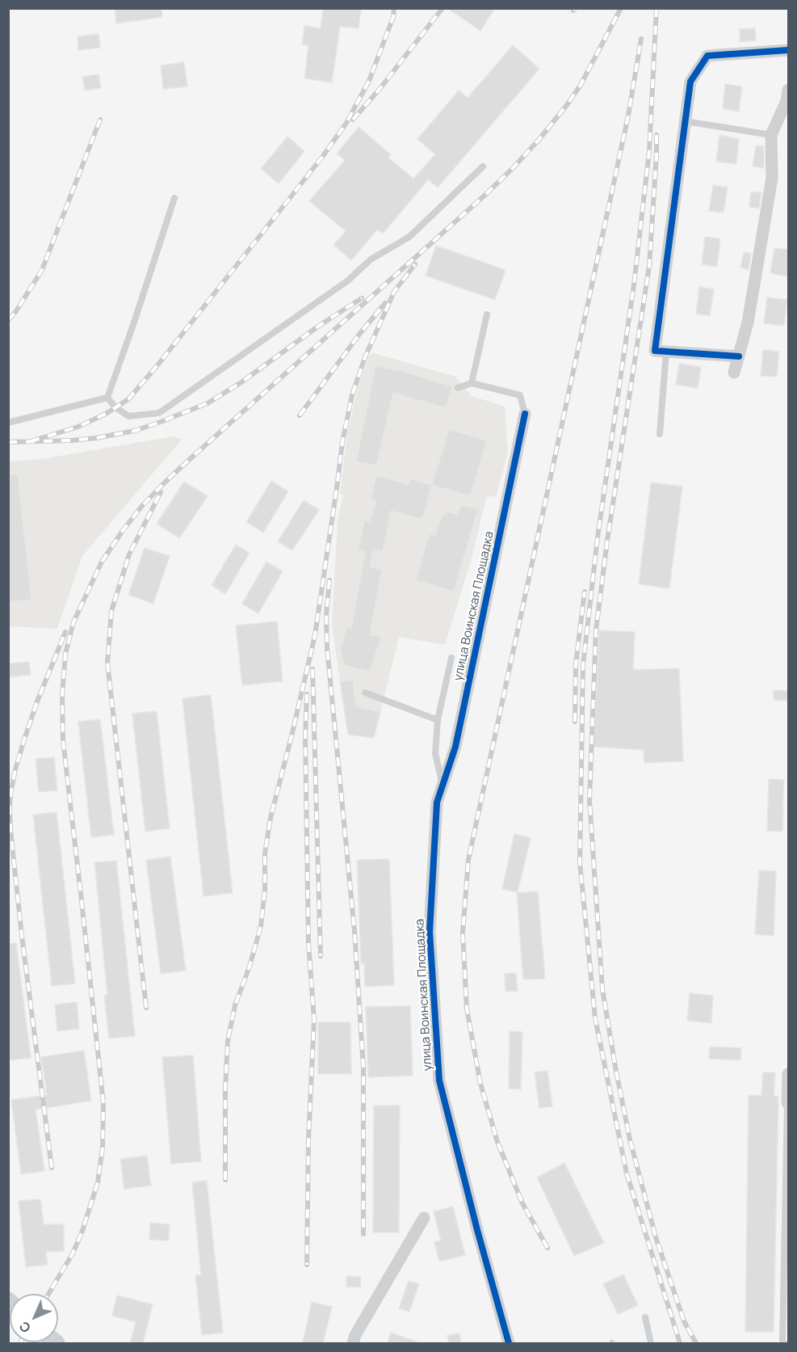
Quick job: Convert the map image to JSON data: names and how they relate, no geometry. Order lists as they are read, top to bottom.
{
  "streets": {
    "street": ["улица Воинская Площадка"]
  },
  "north": "bottom left"
}
